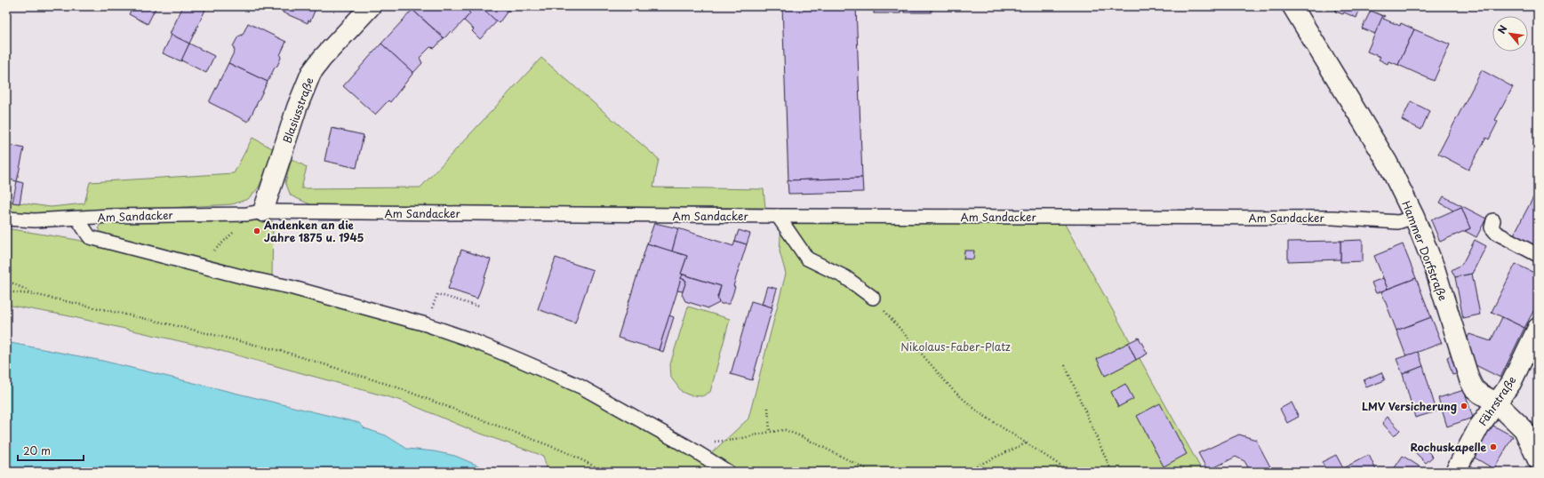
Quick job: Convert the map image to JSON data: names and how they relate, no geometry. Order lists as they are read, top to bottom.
{
  "streets": {
    "street": ["Blasiusstraße", "Hammer Dorfstraße", "Fährstraße"],
    "lane": ["Am Sandacker"]
  },
  "crossings": [
    ["Blasiusstraße", "Am Sandacker"],
    ["Am Sandacker", "Hammer Dorfstraße"],
    ["Hammer Dorfstraße", "Fährstraße"]
  ],
  "parks": ["Nikolaus-Faber-Platz"],
  "places": ["Andenken an die Jahre 1875 u. 1945", "LMV Versicherung", "Rochuskapelle"],
  "scale_bar": "20 m",
  "north": "top left"
}
